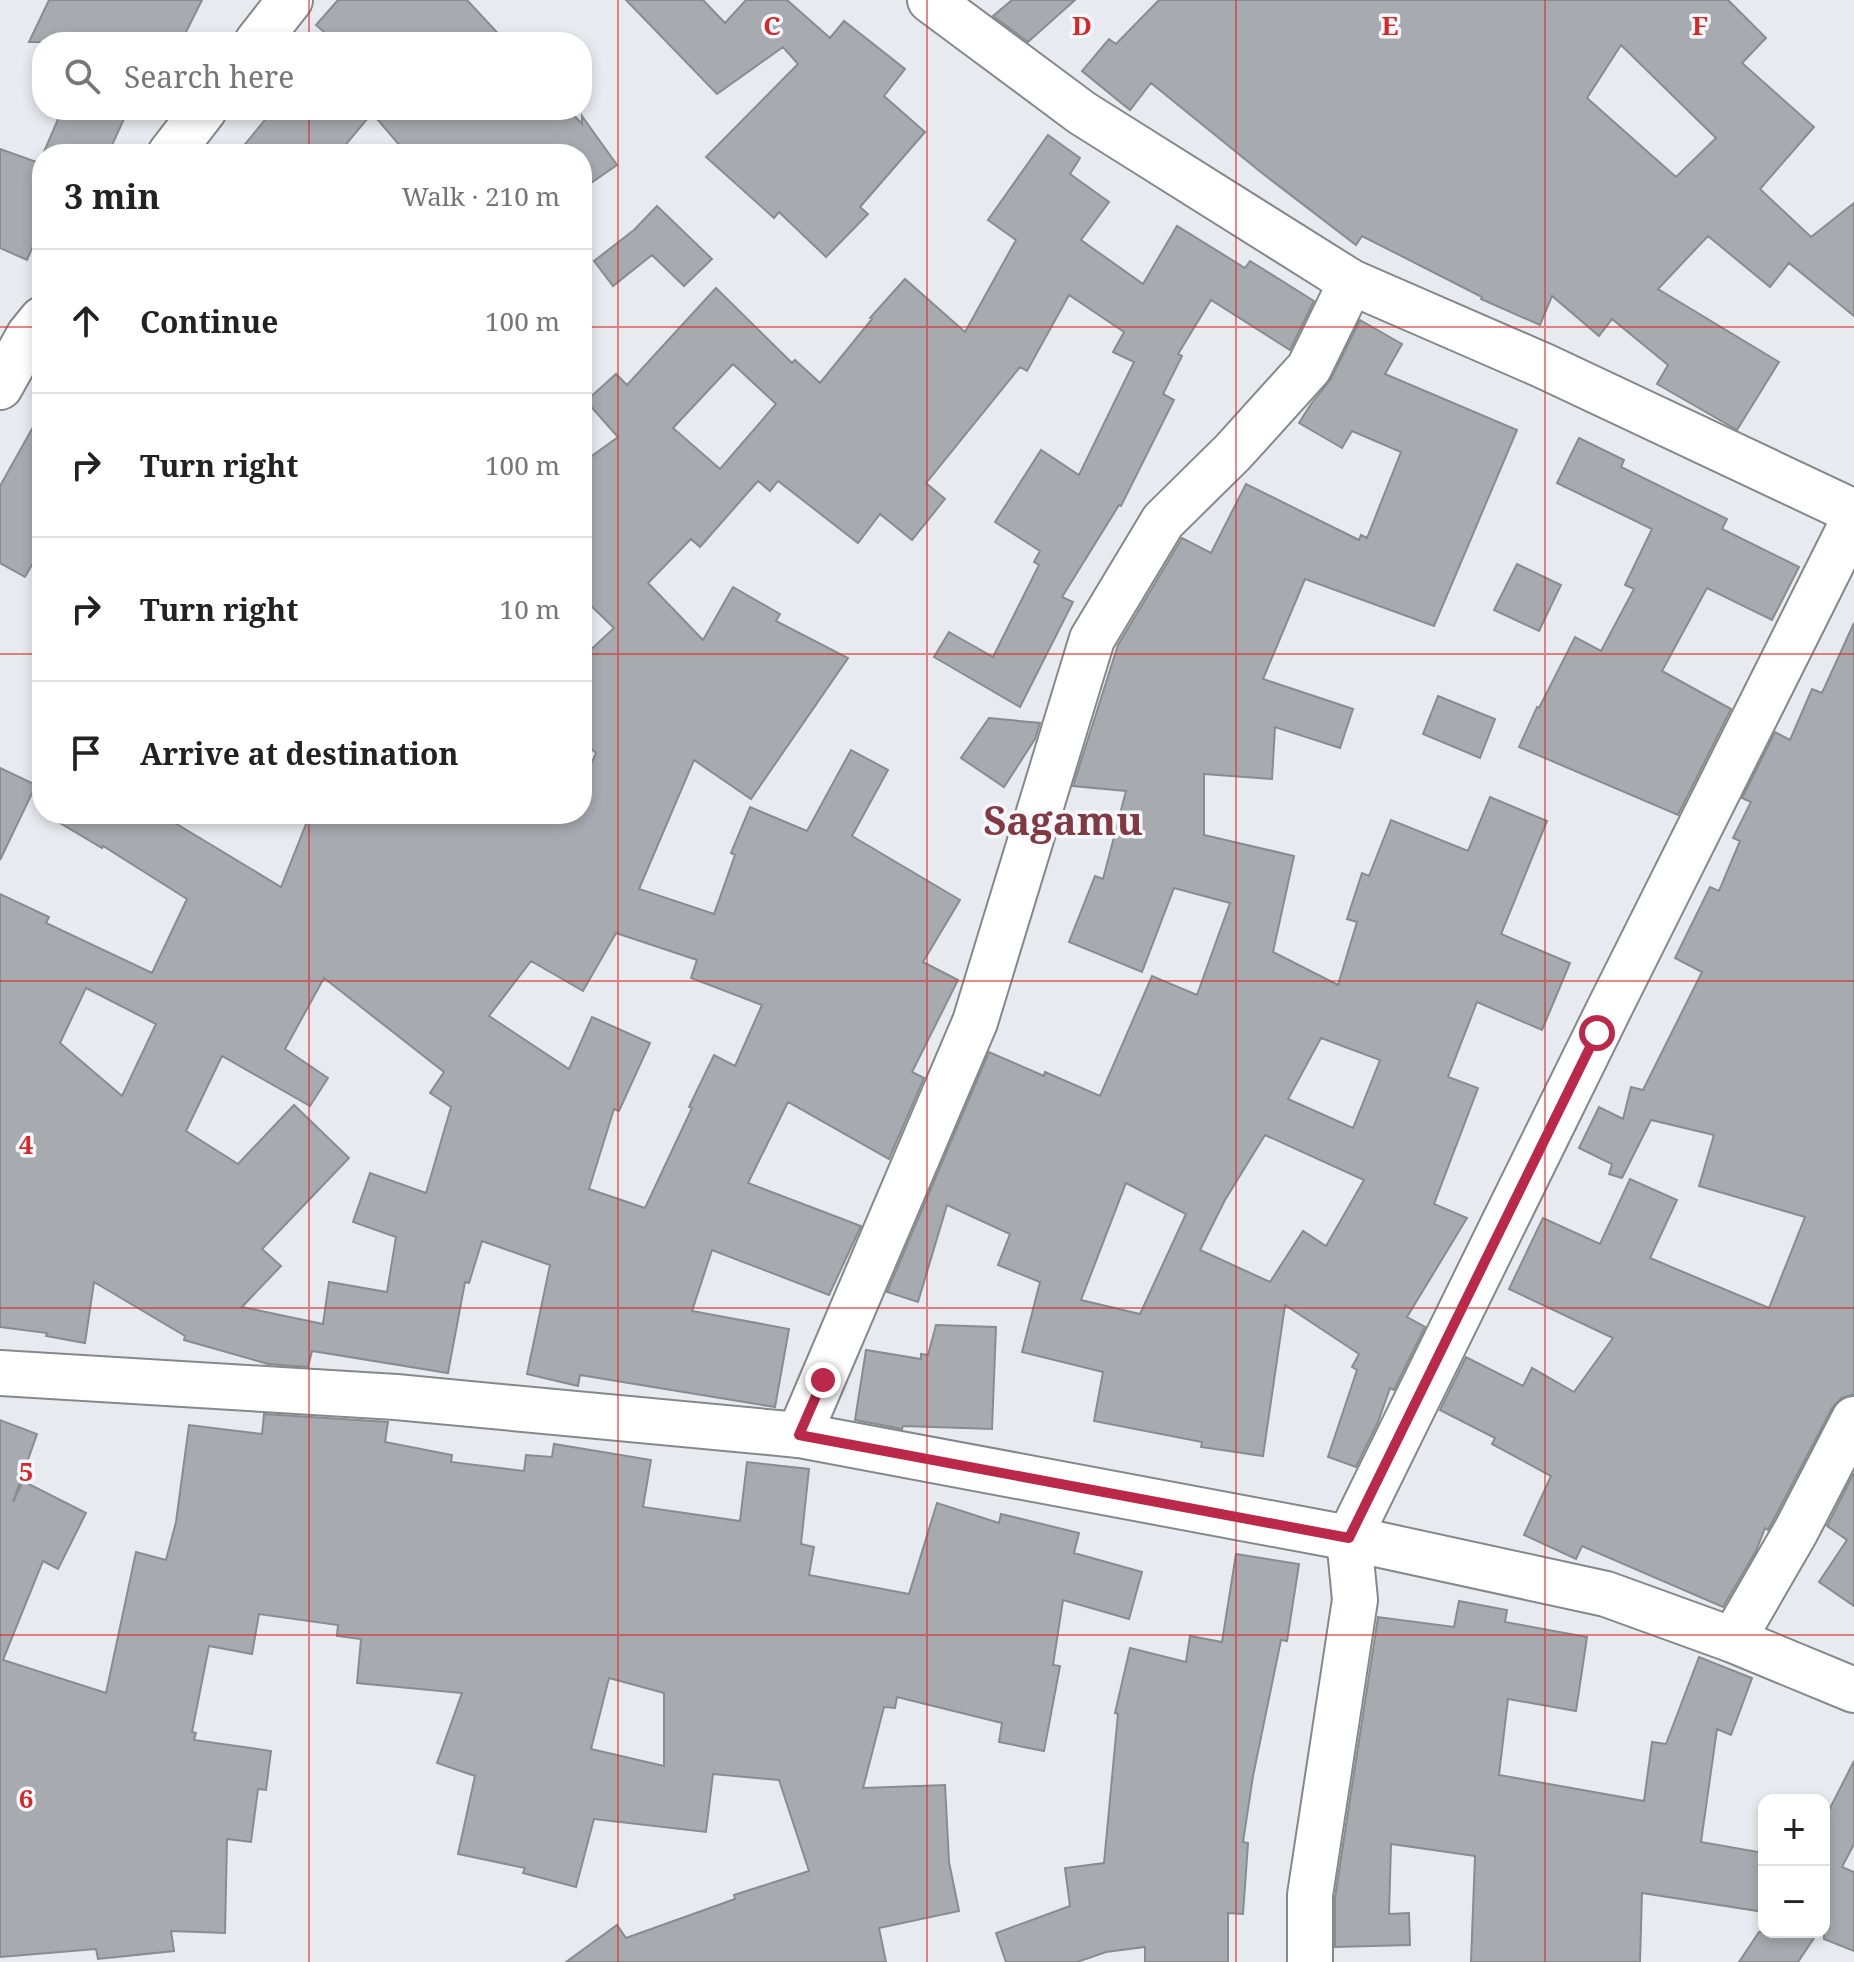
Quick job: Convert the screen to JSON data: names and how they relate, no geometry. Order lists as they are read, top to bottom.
{
  "districts": ["Sagamu"],
  "page": {
    "search": "Search here",
    "heading": ["3 min", "Walk · 210 m"],
    "list": [
      ["Continue", "100 m"],
      ["Turn right", "100 m"],
      ["Turn right", "10 m"],
      "Arrive at destination"
    ],
    "map_buttons": ["+", "−"]
  },
  "grid": {
    "columns": [
      "C",
      "D",
      "E",
      "F"
    ],
    "rows": ["4", "5", "6"]
  }
}
